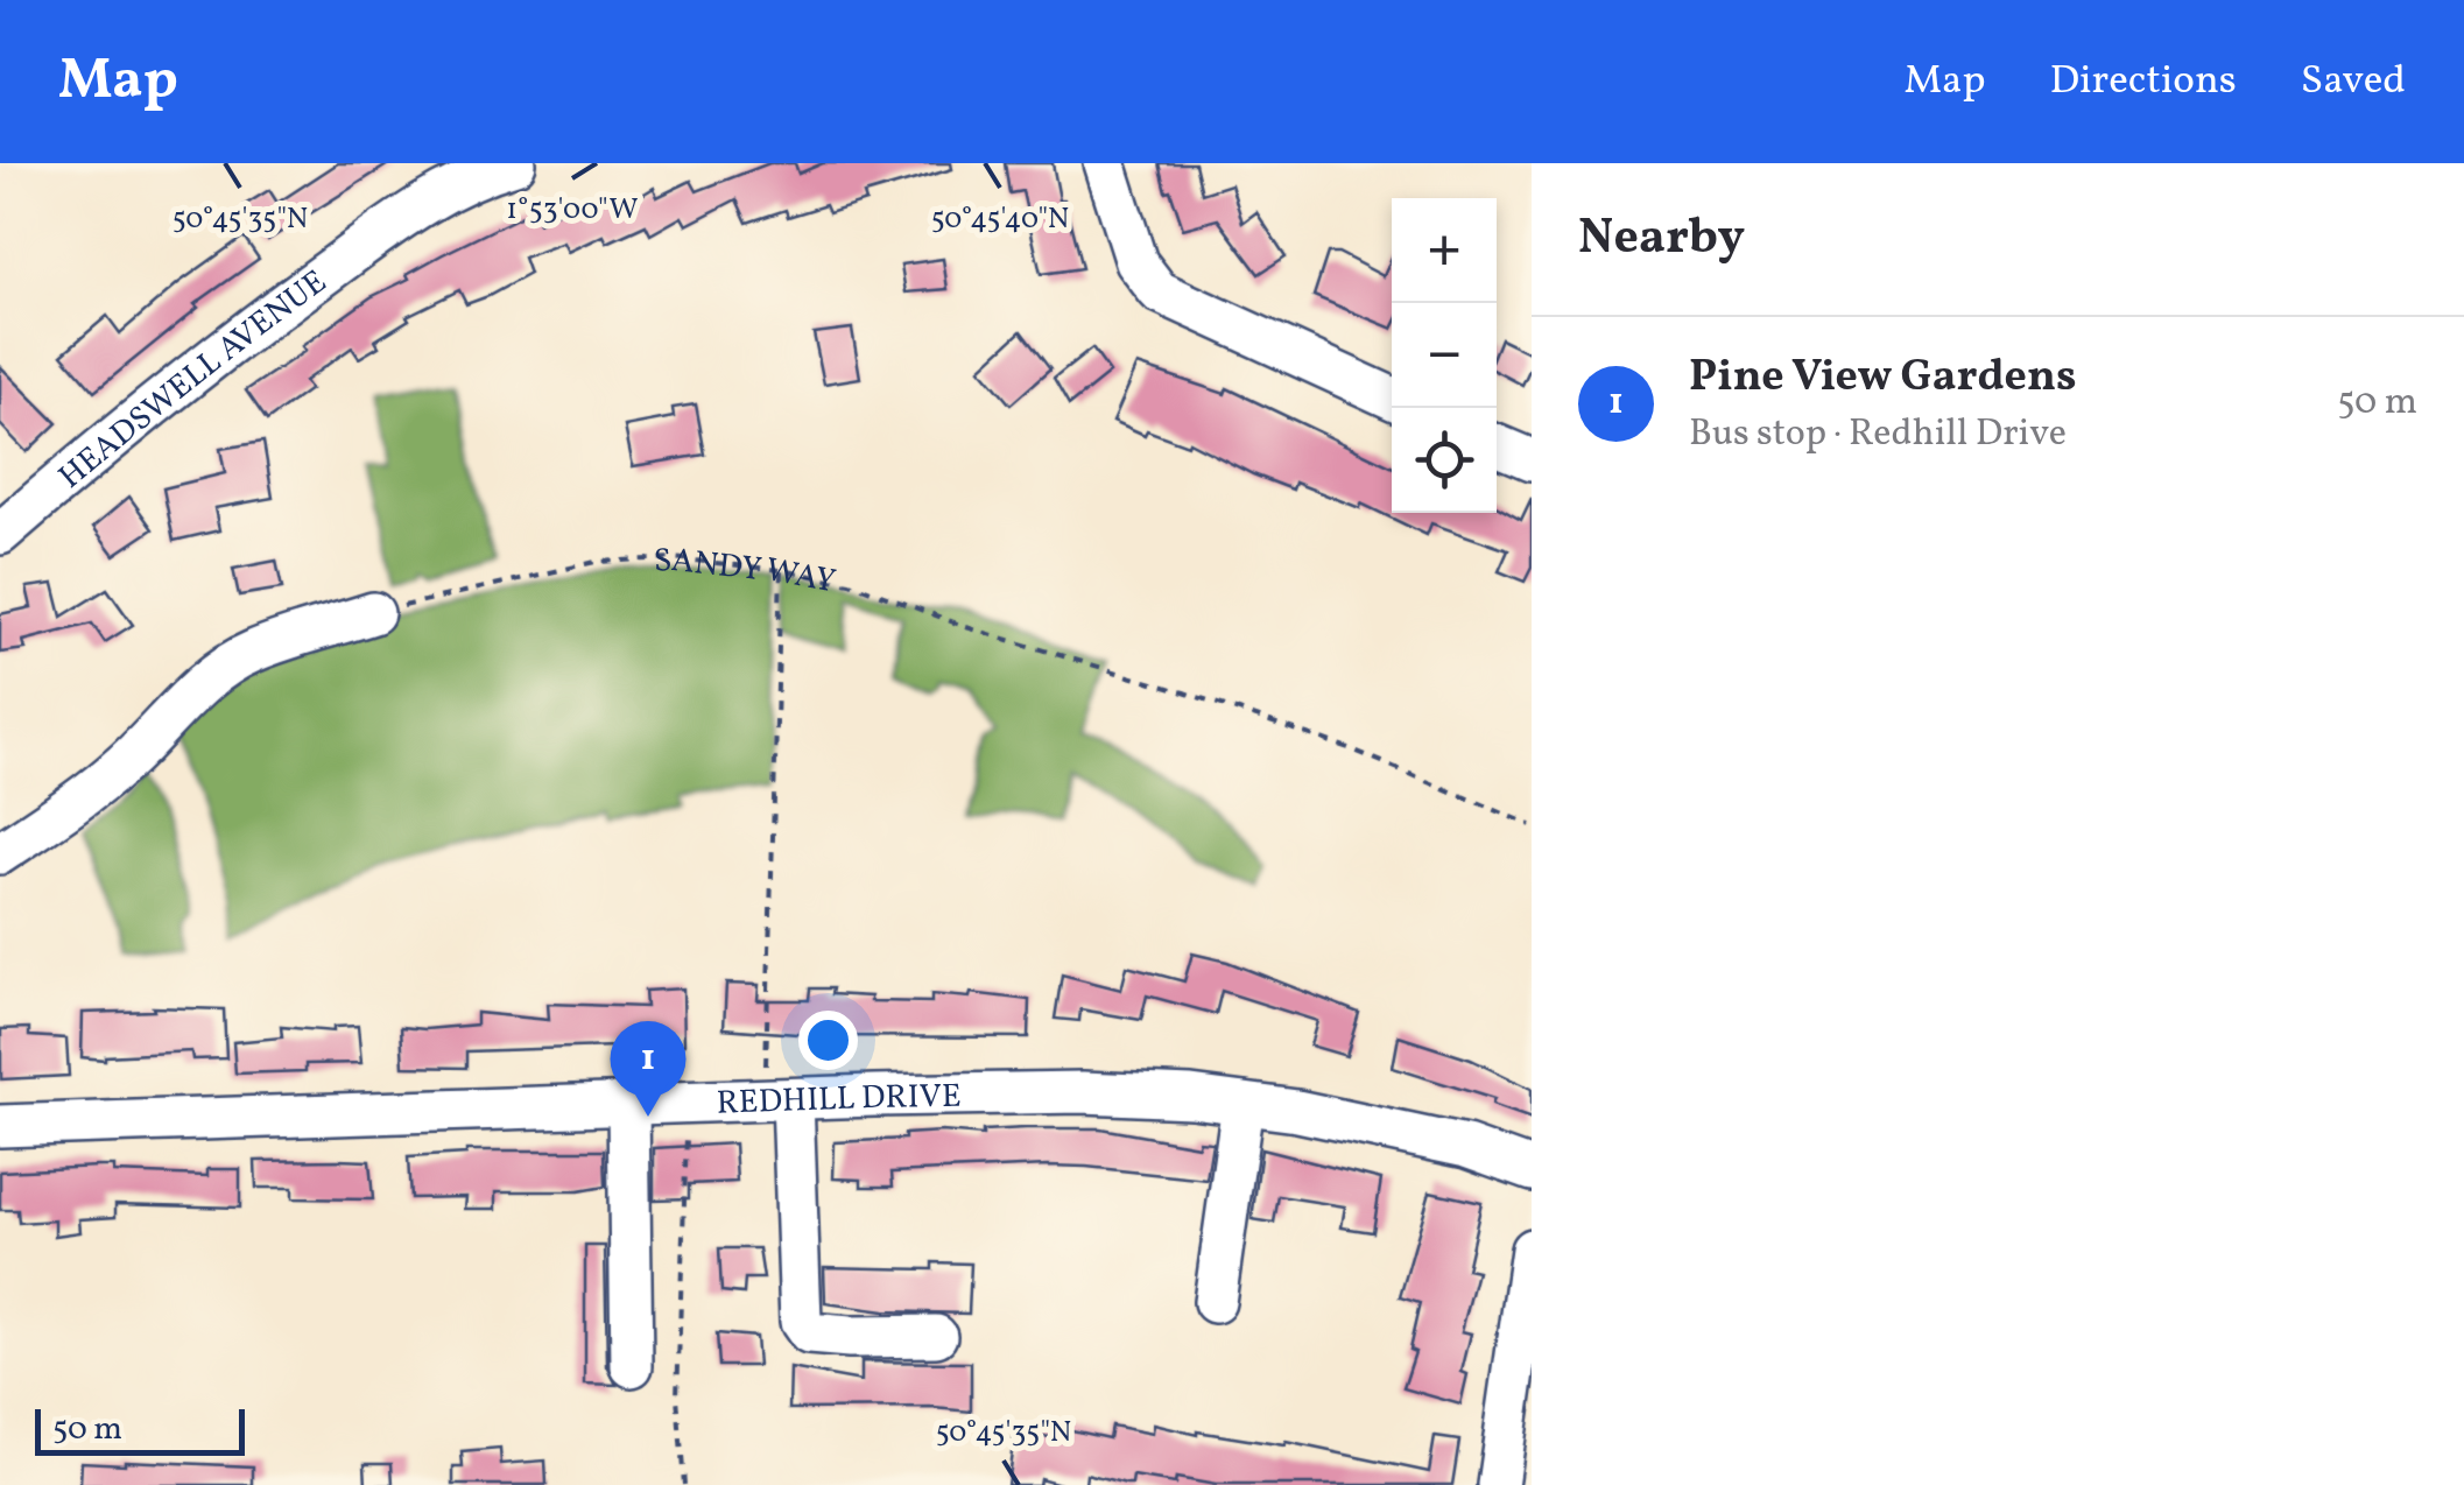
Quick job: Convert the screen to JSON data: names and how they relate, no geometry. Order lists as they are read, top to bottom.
{
  "streets": {
    "street": ["HEADSWELL AVENUE", "REDHILL DRIVE"],
    "path": ["SANDY WAY"]
  },
  "scale_bar": "50 m",
  "page": {
    "header": "Map",
    "nav": ["Map", "Directions", "Saved"],
    "heading": "Nearby",
    "map_buttons": ["+", "−"],
    "list": [
      {
        "mark": "1",
        "name": "Pine View Gardens",
        "note": "Bus stop · Redhill Drive",
        "value": "50 m"
      }
    ],
    "pins": "1",
    "scale": "50 m"
  },
  "coordinates": ["1°53'00\"W", "50°45'35\"N", "50°45'40\"N"]
}
